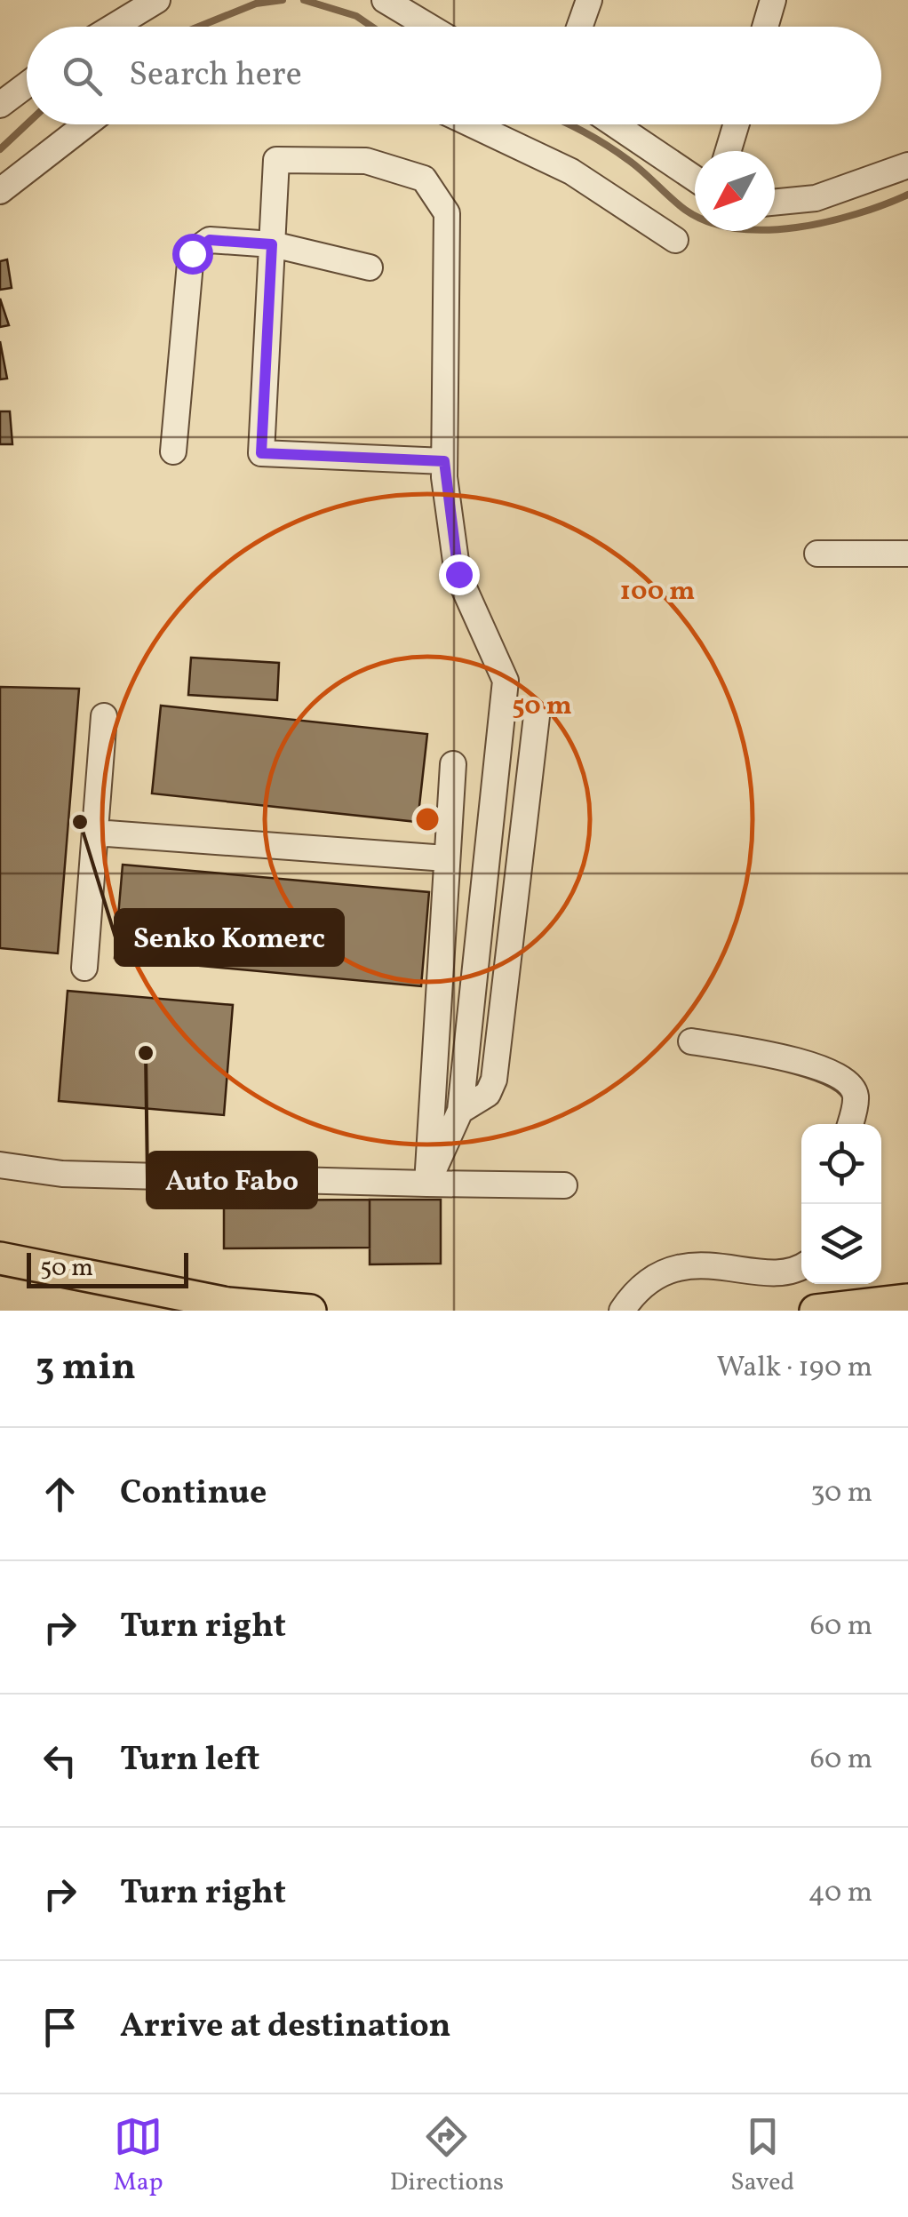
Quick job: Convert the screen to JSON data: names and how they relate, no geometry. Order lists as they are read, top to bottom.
{
  "places": ["Senko Komerc", "Auto Fabo"],
  "scale_bar": "50 m",
  "north": "bottom left",
  "page": {
    "search": "Search here",
    "scale": "50 m",
    "heading": ["3 min", "Walk · 190 m"],
    "list": [
      ["Continue", "30 m"],
      ["Turn right", "60 m"],
      ["Turn left", "60 m"],
      ["Turn right", "40 m"],
      "Arrive at destination"
    ],
    "nav": ["Map", "Directions", "Saved"]
  },
  "rings": ["100 m", "50 m"]
}
